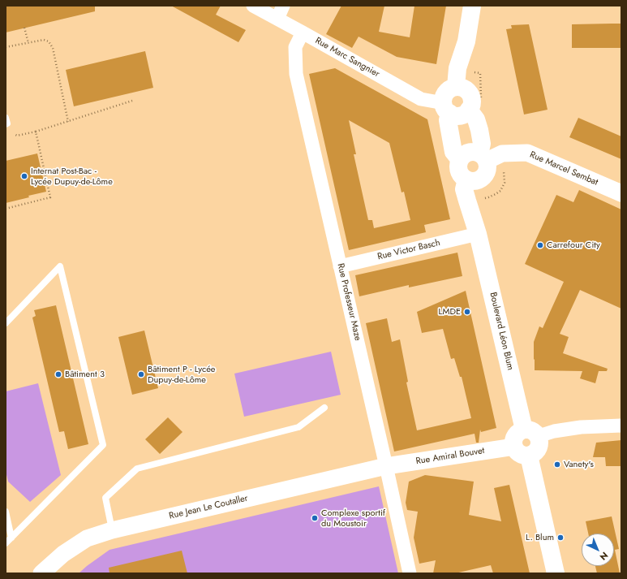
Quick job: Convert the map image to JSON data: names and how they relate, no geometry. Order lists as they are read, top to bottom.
{
  "streets": {
    "main road": ["Boulevard Léon Blum"],
    "street": [
      "Rue Marc Sangnier",
      "Rue Marcel Sembat",
      "Rue Victor Basch",
      "Rue Professeur Maze",
      "Rue Amiral Bouvet",
      "Rue Jean Le Coutaller"
    ]
  },
  "crossings": [
    ["Rue Marc Sangnier", "Rue Professeur Maze"],
    ["Rue Marcel Sembat", "Boulevard Léon Blum"],
    ["Rue Victor Basch", "Rue Professeur Maze"],
    ["Rue Victor Basch", "Boulevard Léon Blum"],
    ["Rue Professeur Maze", "Rue Amiral Bouvet"],
    ["Rue Professeur Maze", "Rue Jean Le Coutaller"],
    ["Boulevard Léon Blum", "Rue Amiral Bouvet"],
    ["Rue Amiral Bouvet", "Rue Jean Le Coutaller"]
  ],
  "places": [
    "Internat Post-Bac - Lycée Dupuy-de-Lôme",
    "Carrefour City",
    "LMDE",
    "Bâtiment 3",
    "Bâtiment P - Lycée Dupuy-de-Lôme",
    "Vanety's",
    "Complexe sportif du Moustoir",
    "L. Blum"
  ],
  "north": "bottom right"
}
